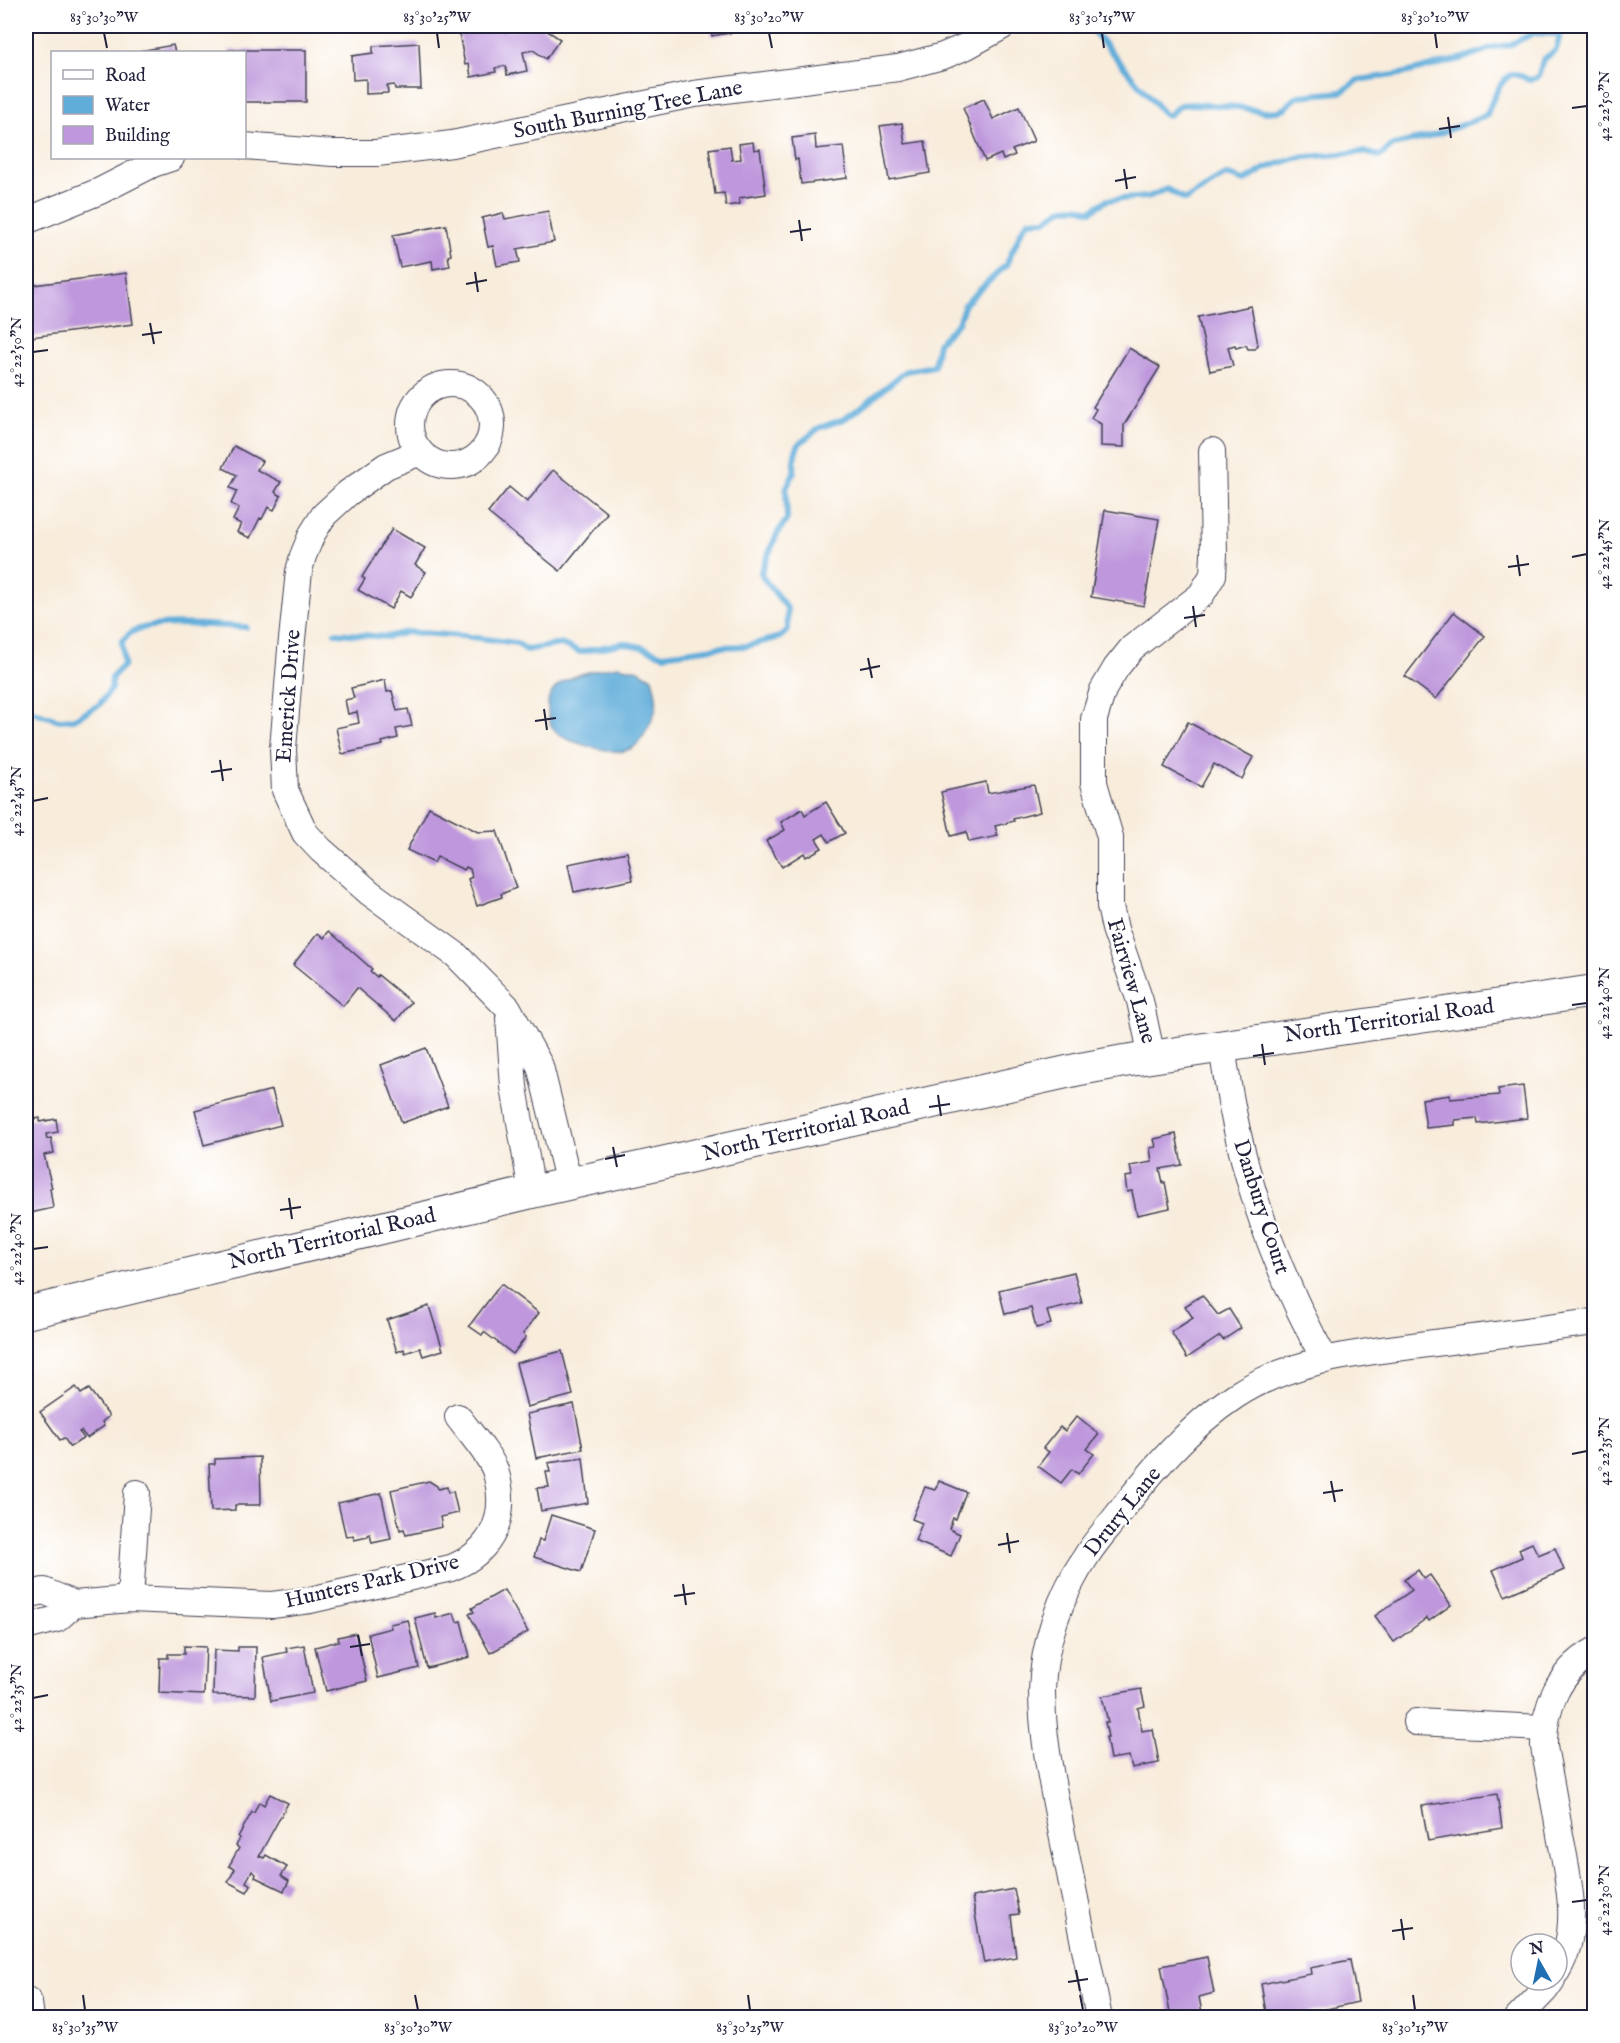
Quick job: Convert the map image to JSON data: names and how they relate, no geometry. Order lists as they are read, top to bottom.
{
  "streets": {
    "main road": ["North Territorial Road"],
    "street": [
      "South Burning Tree Lane",
      "Emerick Drive",
      "Fairview Lane",
      "Danbury Court",
      "Drury Lane",
      "Hunters Park Drive"
    ]
  },
  "crossings": [
    ["Emerick Drive", "North Territorial Road"],
    ["Fairview Lane", "North Territorial Road"],
    ["North Territorial Road", "Danbury Court"],
    ["Danbury Court", "Drury Lane"]
  ],
  "legend": ["Road", "Water", "Building"],
  "north": "top",
  "coordinates": [
    "83°30'30\"W",
    "83°30'25\"W",
    "83°30'20\"W",
    "83°30'15\"W",
    "83°30'10\"W",
    "42°22'50\"N",
    "42°22'45\"N",
    "42°22'40\"N",
    "42°22'35\"N",
    "42°22'30\"N",
    "83°30'35\"W"
  ]
}
